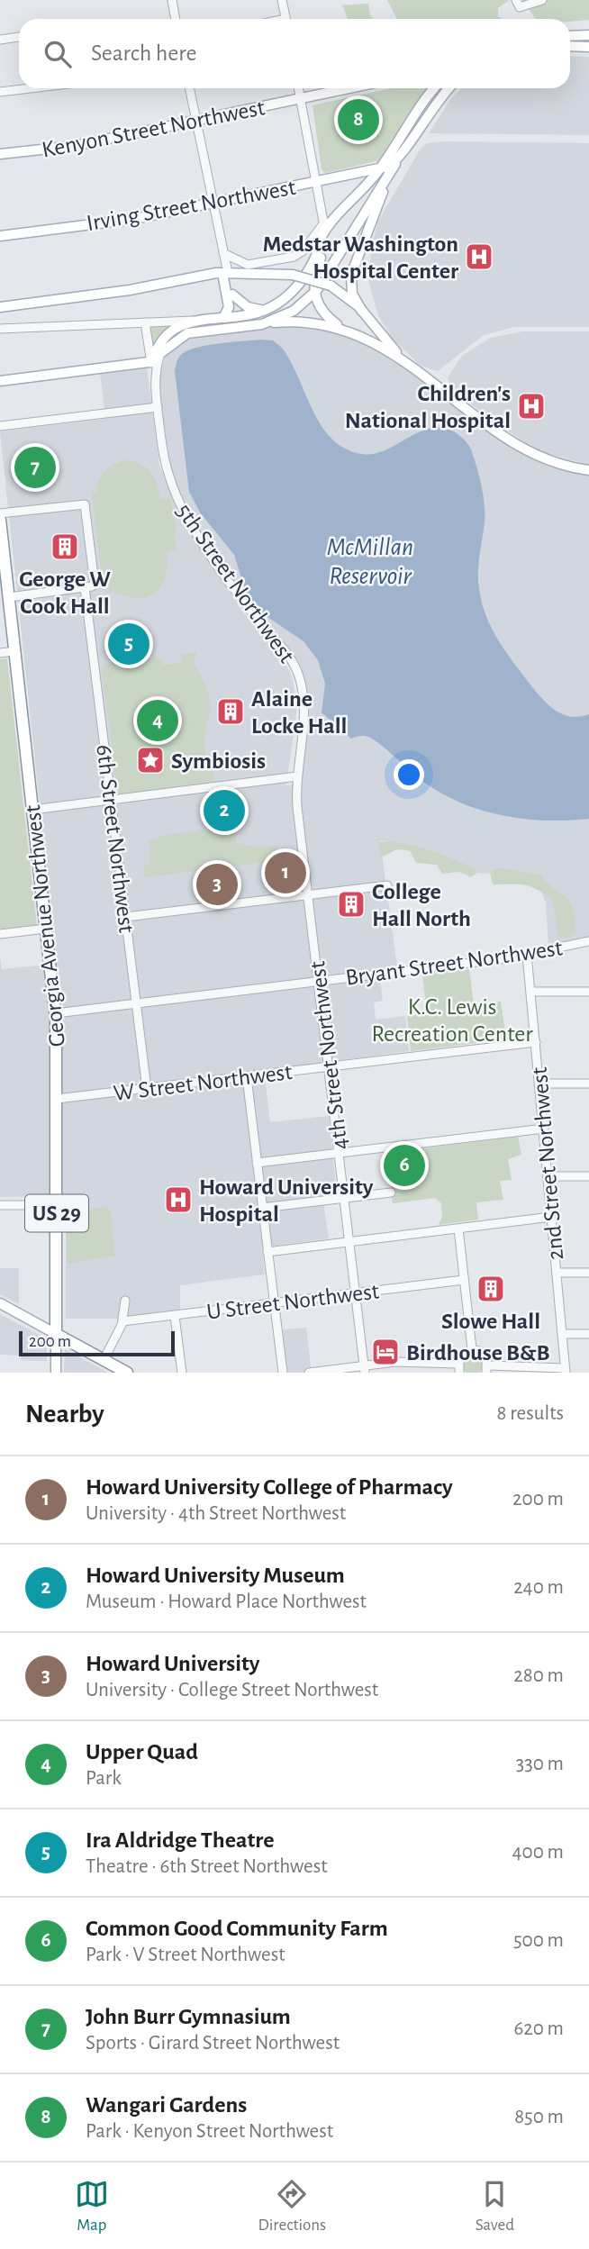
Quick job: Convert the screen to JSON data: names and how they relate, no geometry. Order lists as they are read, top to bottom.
{
  "streets": {
    "highway": ["Georgia Avenue Northwest", "US 29"],
    "main road": ["Kenyon Street Northwest", "Irving Street Northwest"],
    "street": [
      "5th Street Northwest",
      "6th Street Northwest",
      "Bryant Street Northwest",
      "4th Street Northwest",
      "W Street Northwest",
      "2nd Street Northwest",
      "U Street Northwest"
    ]
  },
  "crossings": [
    ["5th Street Northwest", "4th Street Northwest"],
    ["6th Street Northwest", "Bryant Street Northwest"],
    ["6th Street Northwest", "W Street Northwest"],
    ["Georgia Avenue Northwest", "Bryant Street Northwest"],
    ["Georgia Avenue Northwest", "W Street Northwest"],
    ["Bryant Street Northwest", "4th Street Northwest"],
    ["Bryant Street Northwest", "2nd Street Northwest"],
    ["4th Street Northwest", "W Street Northwest"],
    ["4th Street Northwest", "U Street Northwest"],
    ["W Street Northwest", "2nd Street Northwest"]
  ],
  "water": ["McMillan Reservoir"],
  "parks": ["K.C. Lewis Recreation Center"],
  "places": {
    "hospital": ["Medstar Washington Hospital Center", "Children's National Hospital", "Howard University Hospital"],
    "building": [
      "George W Cook Hall",
      "Alaine Locke Hall",
      "College Hall North",
      "Slowe Hall"
    ],
    "place": ["Symbiosis"],
    "hotel": ["Birdhouse B&B"]
  },
  "scale_bar": "200 m",
  "page": {
    "search": "Search here",
    "pins": [
      "8",
      "7",
      "5",
      "4",
      "2",
      "1",
      "3",
      "6"
    ],
    "scale": "200 m",
    "heading": ["Nearby", "8 results"],
    "list": [
      {
        "mark": "1",
        "name": "Howard University College of Pharmacy",
        "note": "University · 4th Street Northwest",
        "value": "200 m"
      },
      {
        "mark": "2",
        "name": "Howard University Museum",
        "note": "Museum · Howard Place Northwest",
        "value": "240 m"
      },
      {
        "mark": "3",
        "name": "Howard University",
        "note": "University · College Street Northwest",
        "value": "280 m"
      },
      {
        "mark": "4",
        "name": "Upper Quad",
        "note": "Park",
        "value": "330 m"
      },
      {
        "mark": "5",
        "name": "Ira Aldridge Theatre",
        "note": "Theatre · 6th Street Northwest",
        "value": "400 m"
      },
      {
        "mark": "6",
        "name": "Common Good Community Farm",
        "note": "Park · V Street Northwest",
        "value": "500 m"
      },
      {
        "mark": "7",
        "name": "John Burr Gymnasium",
        "note": "Sports · Girard Street Northwest",
        "value": "620 m"
      },
      {
        "mark": "8",
        "name": "Wangari Gardens",
        "note": "Park · Kenyon Street Northwest",
        "value": "850 m"
      }
    ],
    "nav": ["Map", "Directions", "Saved"]
  }
}
